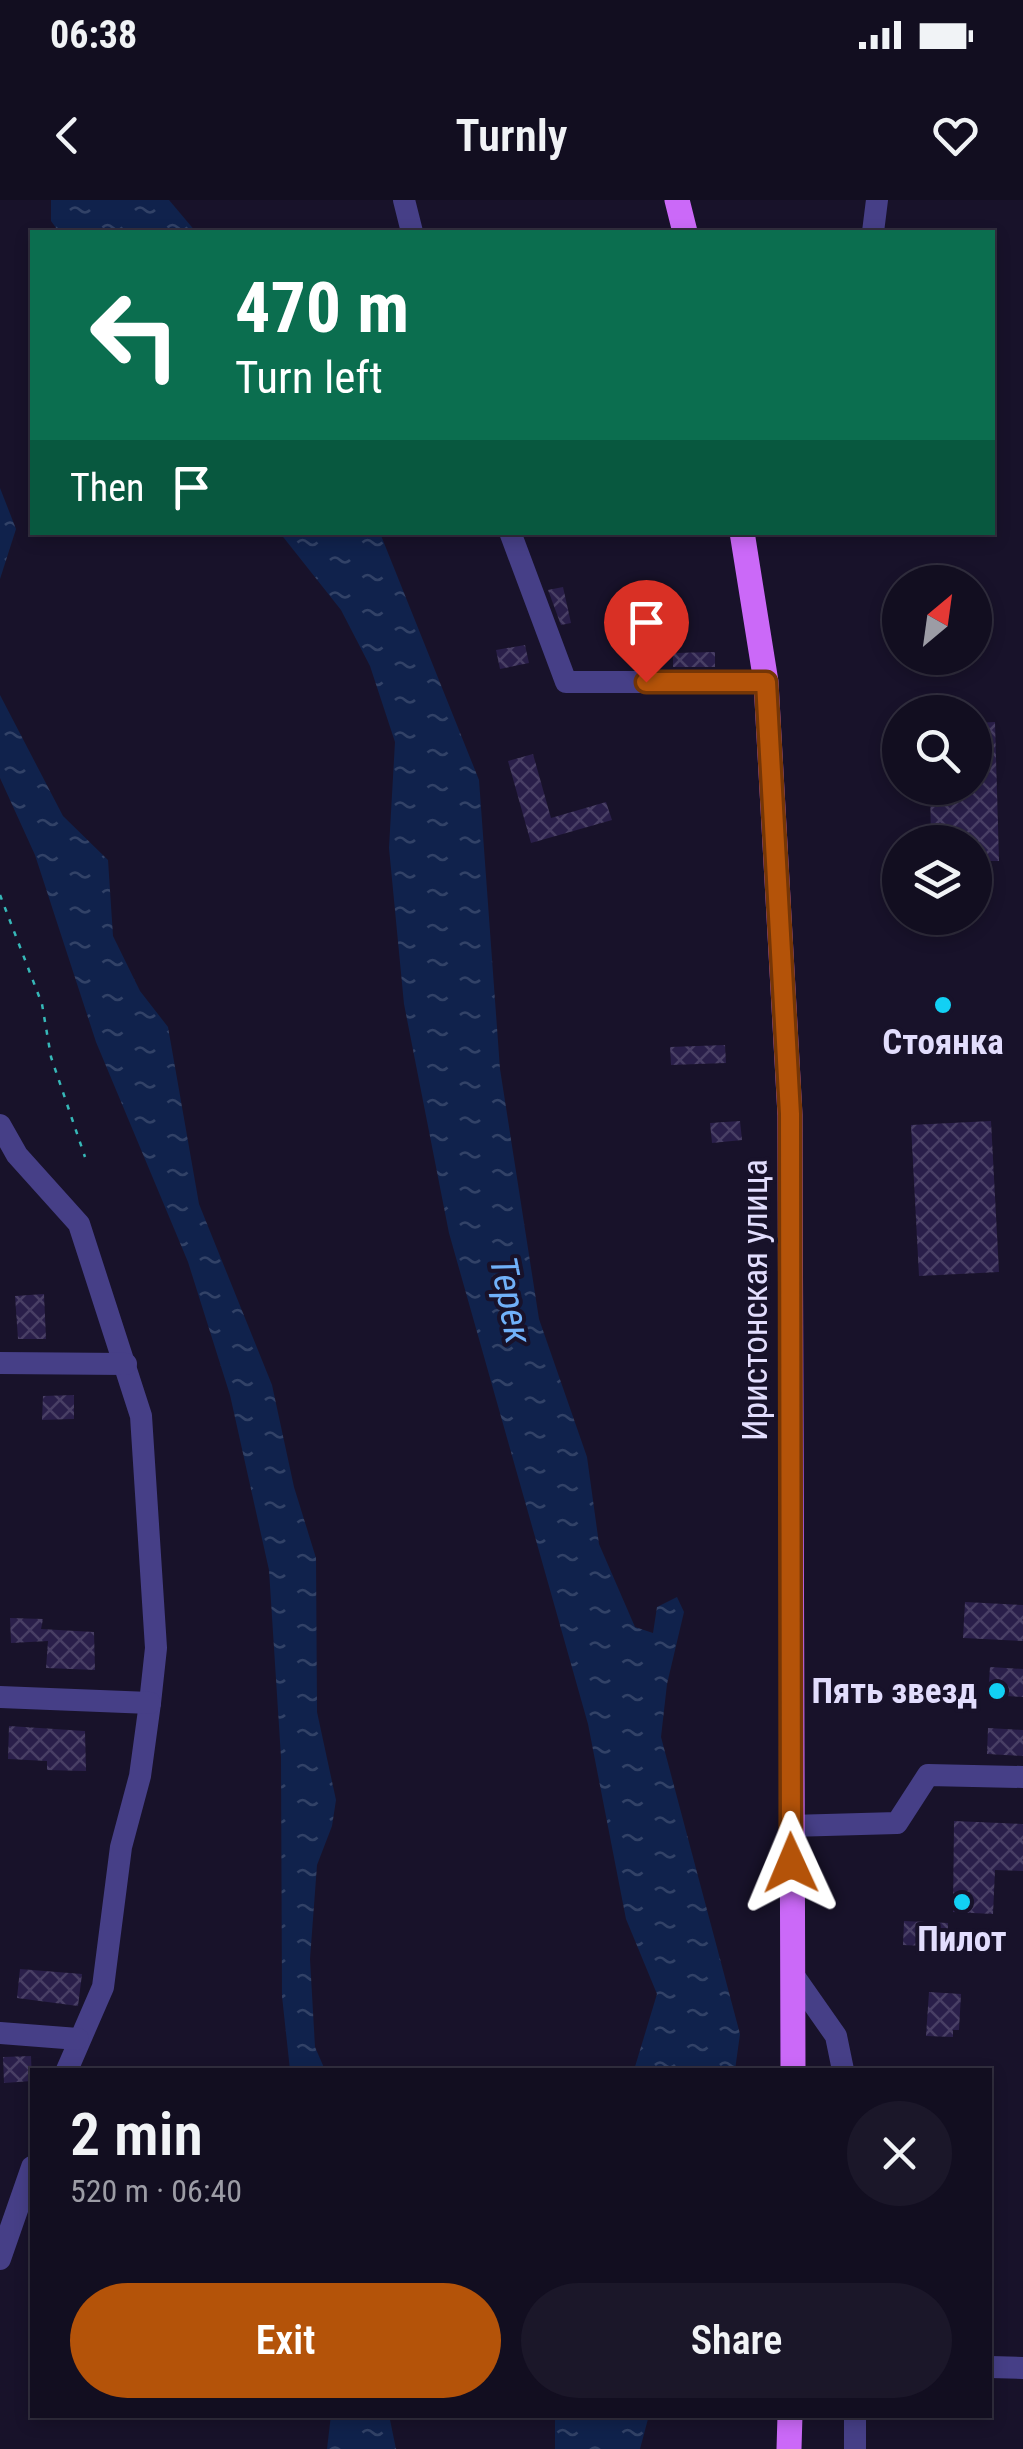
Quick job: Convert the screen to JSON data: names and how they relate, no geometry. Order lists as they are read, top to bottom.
{
  "streets": {
    "main road": ["Иристонская улица"]
  },
  "water": ["Терек"],
  "places": ["Стоянка", "Пять звезд", "Пилот"],
  "north": "top right",
  "page": {
    "status": "06:38",
    "header": "Turnly",
    "turn": ["470 m", "Turn left"],
    "then": "Then",
    "heading": ["2 min", "520 m · 06:40"],
    "buttons": ["Exit", "Share"]
  }
}
